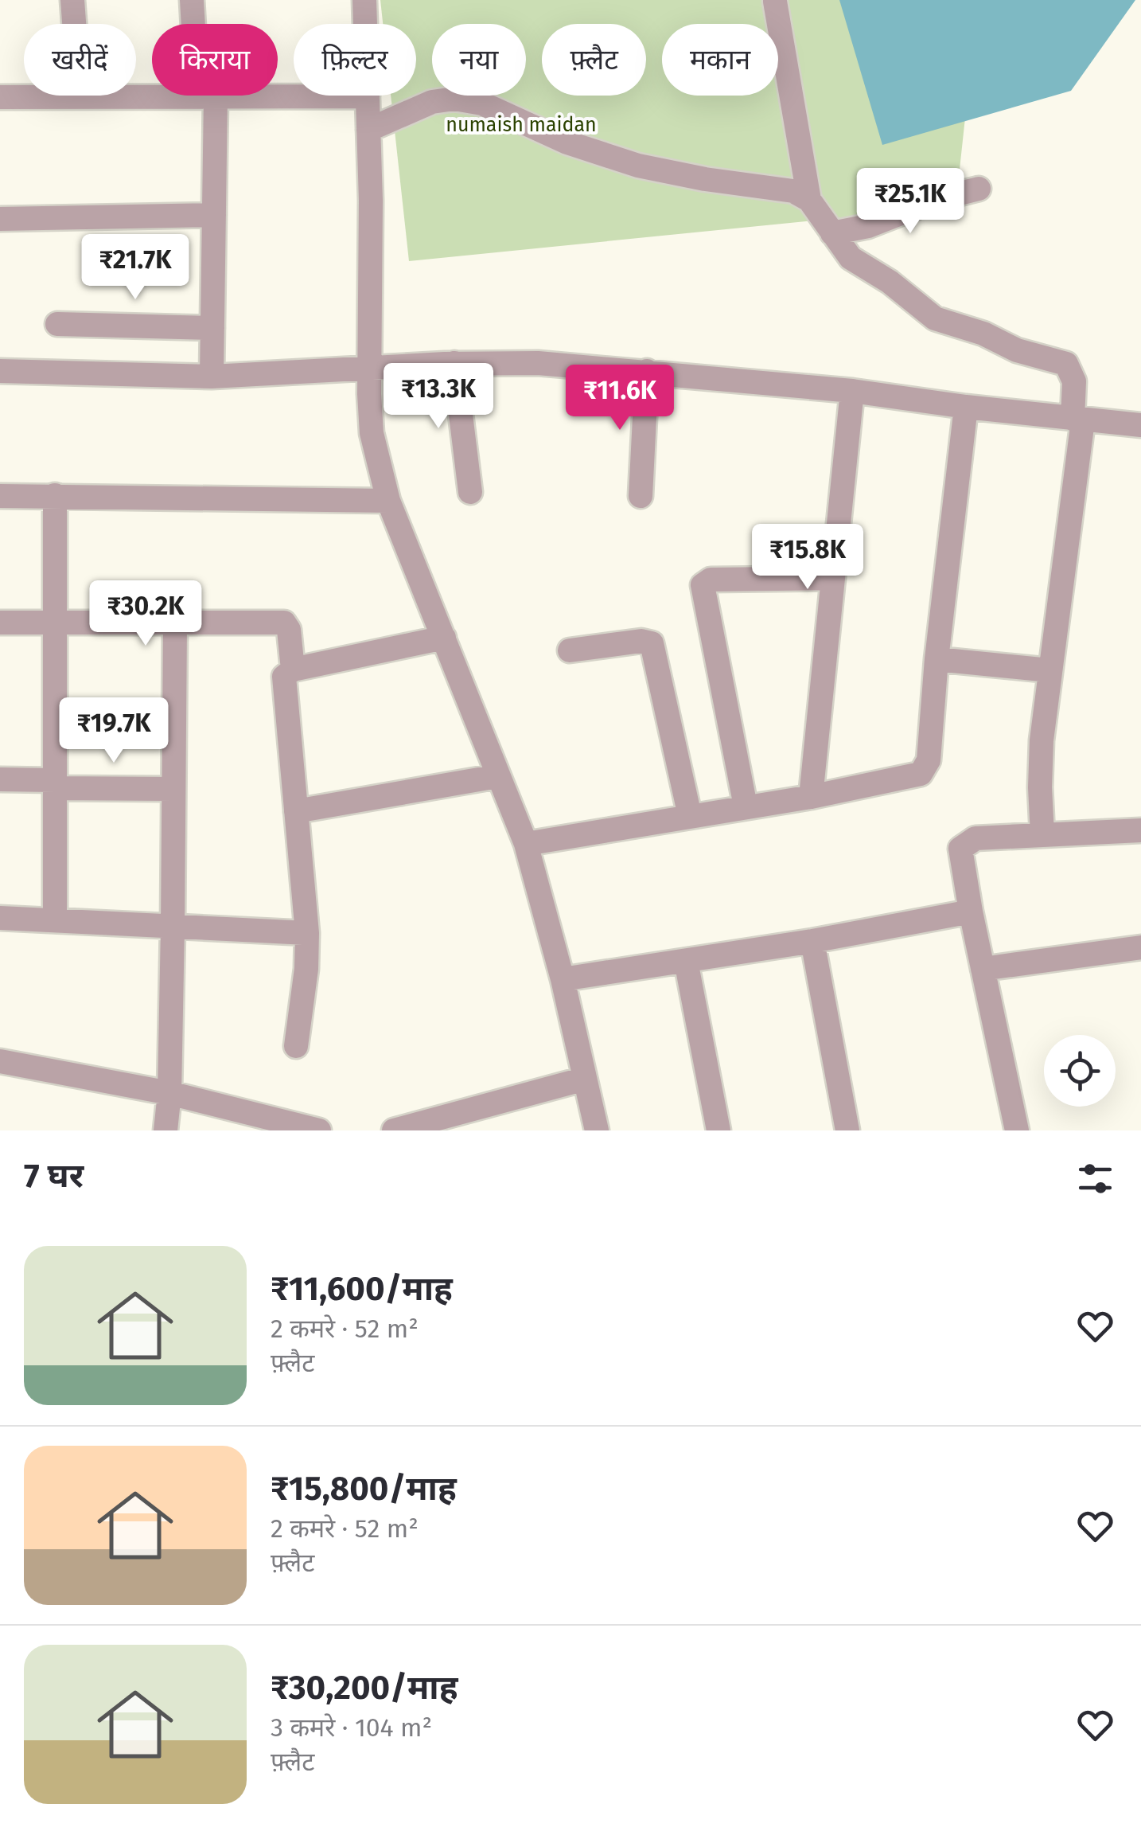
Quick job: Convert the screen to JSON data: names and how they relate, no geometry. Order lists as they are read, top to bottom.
{
  "parks": ["numaish maidan"],
  "page": {
    "chip": [
      "खरीदें",
      "किराया",
      "फ़िल्टर",
      "नया",
      "फ़्लैट",
      "मकान"
    ],
    "price": [
      "₹25.1K",
      "₹21.7K",
      "₹13.3K",
      "₹11.6K",
      "₹15.8K",
      "₹30.2K",
      "₹19.7K"
    ],
    "heading": "7 घर",
    "list": [
      {
        "name": "₹11,600/माह",
        "note": "2 कमरे · 52 m² · फ़्लैट"
      },
      {
        "name": "₹15,800/माह",
        "note": "2 कमरे · 52 m² · फ़्लैट"
      },
      {
        "name": "₹30,200/माह",
        "note": "3 कमरे · 104 m² · फ़्लैट"
      }
    ]
  }
}
